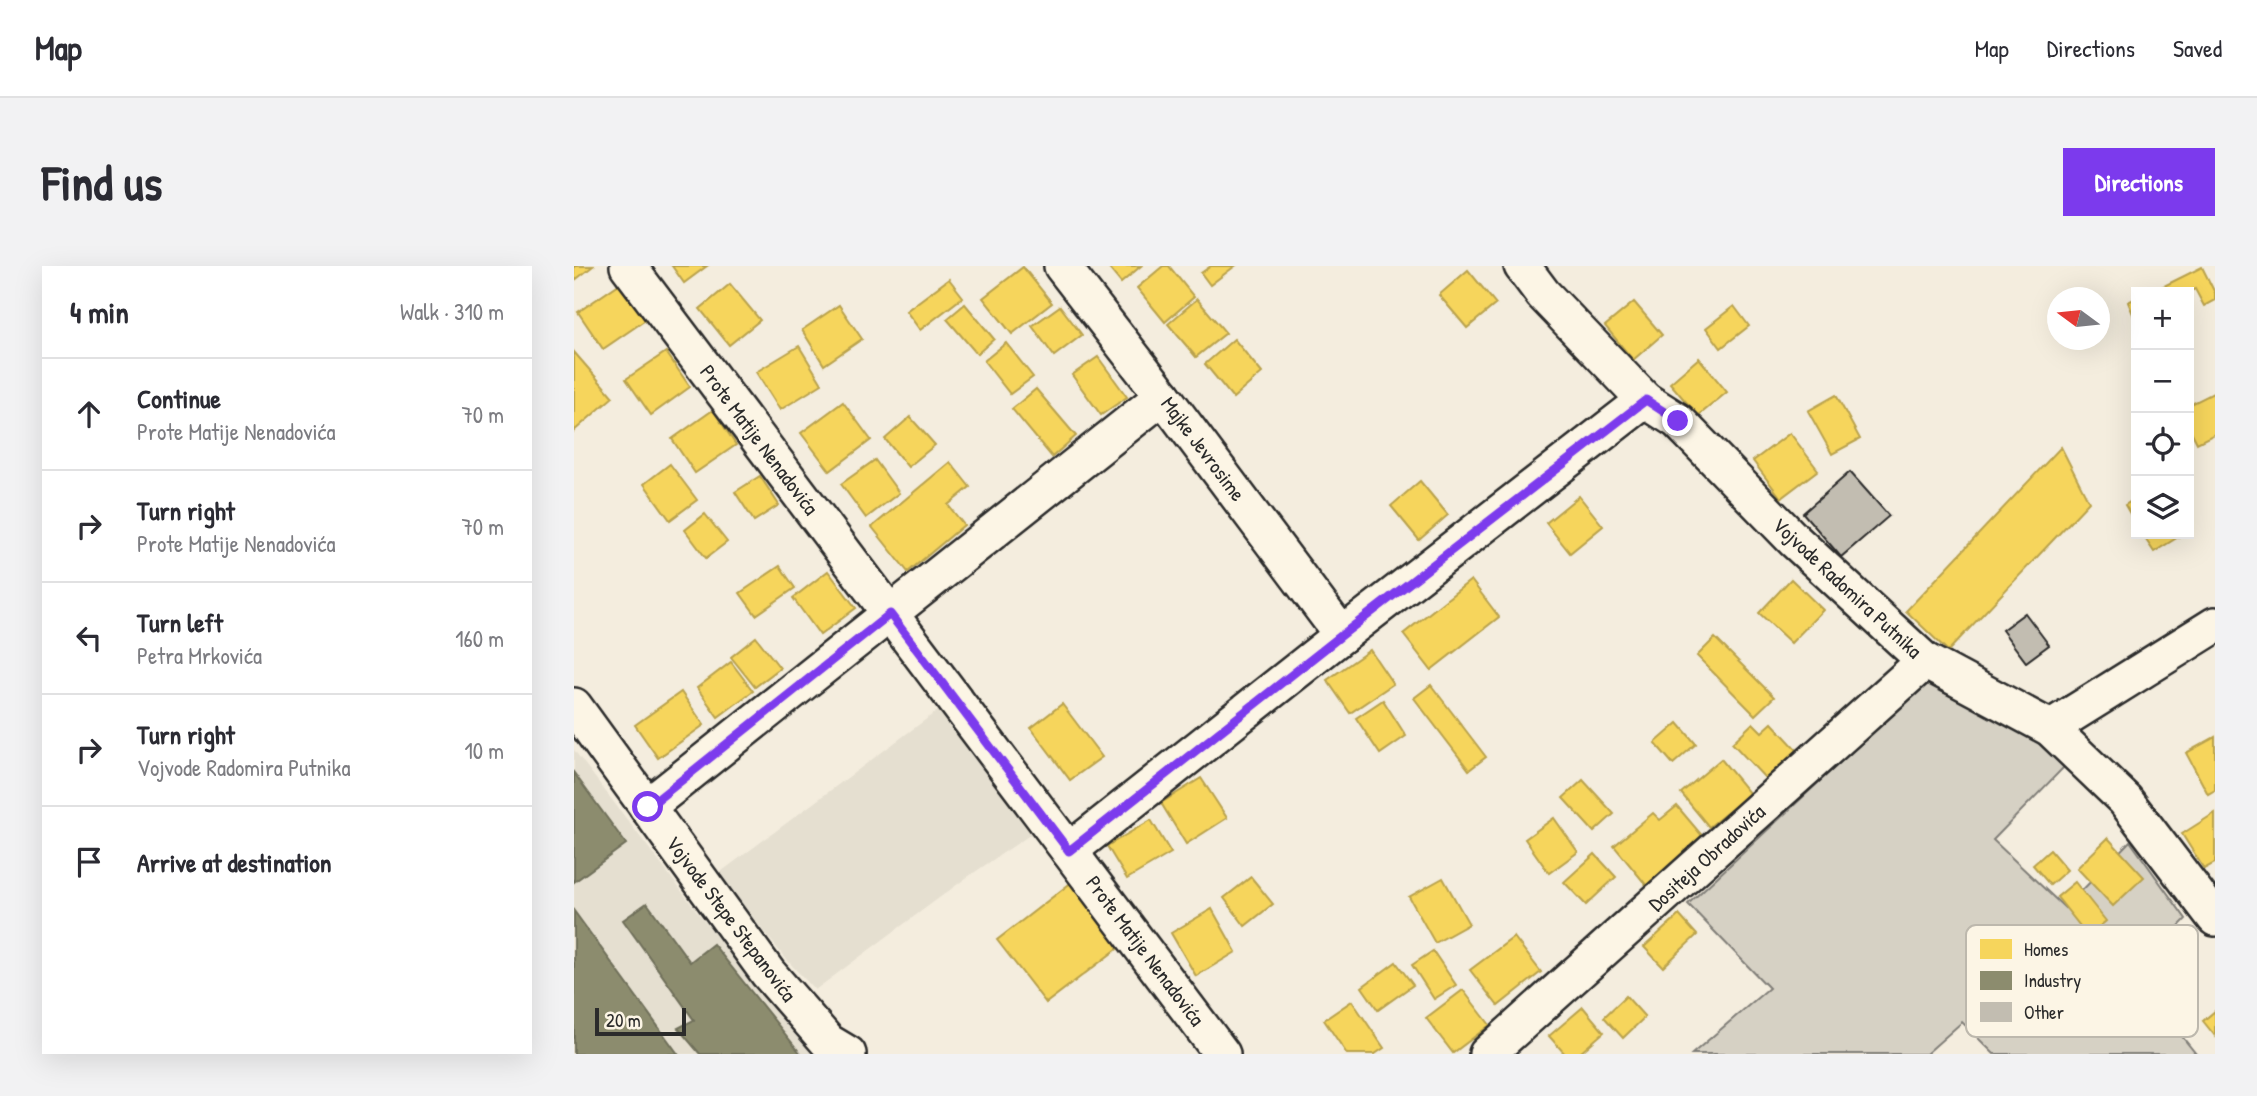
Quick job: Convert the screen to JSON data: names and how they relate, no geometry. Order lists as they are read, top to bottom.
{
  "streets": {
    "street": [
      "Prote Matije Nenadovića",
      "Majke Jevrosime",
      "Vojvode Radomira Putnika",
      "Dositeja Obradovića",
      "Vojvode Stepe Stepanovića"
    ]
  },
  "crossings": [
    ["Vojvode Radomira Putnika", "Dositeja Obradovića"]
  ],
  "legend": ["Homes", "Industry", "Other"],
  "scale_bar": "20 m",
  "north": "left",
  "page": {
    "header": "Map",
    "nav": ["Map", "Directions", "Saved"],
    "buttons": "Directions",
    "title": "Find us",
    "heading": ["4 min", "Walk · 310 m"],
    "map_buttons": ["+", "−"],
    "list": [
      ["Continue", "Prote Matije Nenadovića", "70 m"],
      ["Turn right", "Prote Matije Nenadovića", "70 m"],
      ["Turn left", "Petra Mrkovića", "160 m"],
      ["Turn right", "Vojvode Radomira Putnika", "10 m"],
      "Arrive at destination"
    ],
    "scale": "20 m"
  }
}
